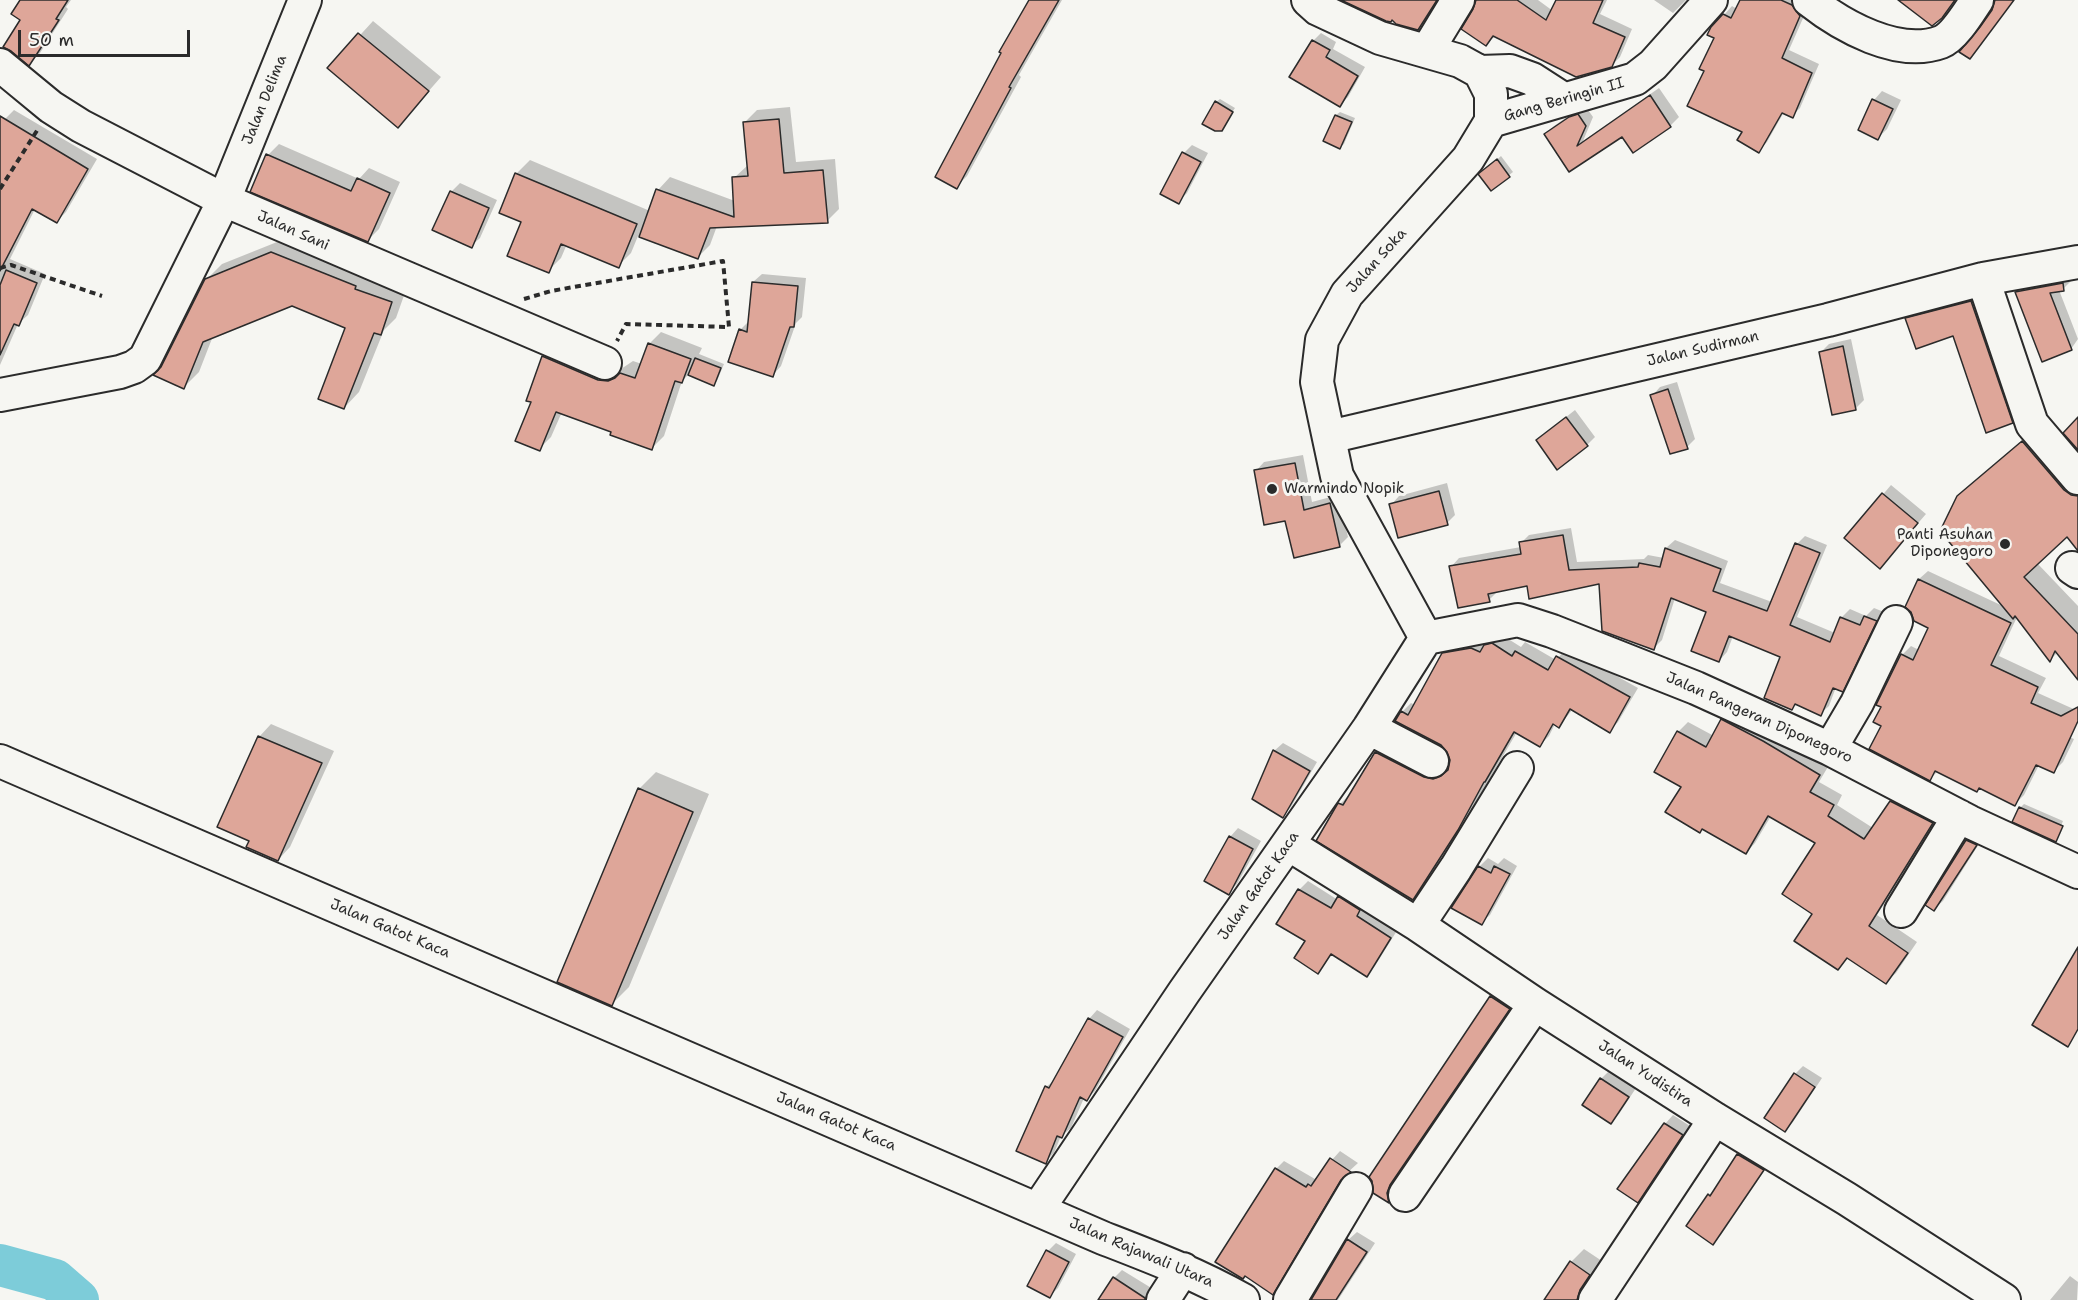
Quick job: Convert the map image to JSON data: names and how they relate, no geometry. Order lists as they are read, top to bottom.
{
  "streets": {
    "street": [
      "Jalan Delima",
      "Gang Beringin II",
      "Jalan Sani",
      "Jalan Soka",
      "Jalan Sudirman",
      "Jalan Pangeran Diponegoro",
      "Jalan Gatot Kaca",
      "Jalan Yudistira",
      "Jalan Rajawali Utara"
    ]
  },
  "crossings": [
    ["Jalan Delima", "Jalan Sani"],
    ["Gang Beringin II", "Jalan Soka"],
    ["Jalan Soka", "Jalan Sudirman"],
    ["Jalan Soka", "Jalan Pangeran Diponegoro"],
    ["Jalan Soka", "Jalan Gatot Kaca"],
    ["Jalan Pangeran Diponegoro", "Jalan Gatot Kaca"],
    ["Jalan Gatot Kaca", "Jalan Yudistira"],
    ["Jalan Gatot Kaca", "Jalan Rajawali Utara"]
  ],
  "places": ["Warmindo Nopik", "Panti Asuhan Diponegoro"],
  "scale_bar": "50 m"
}
